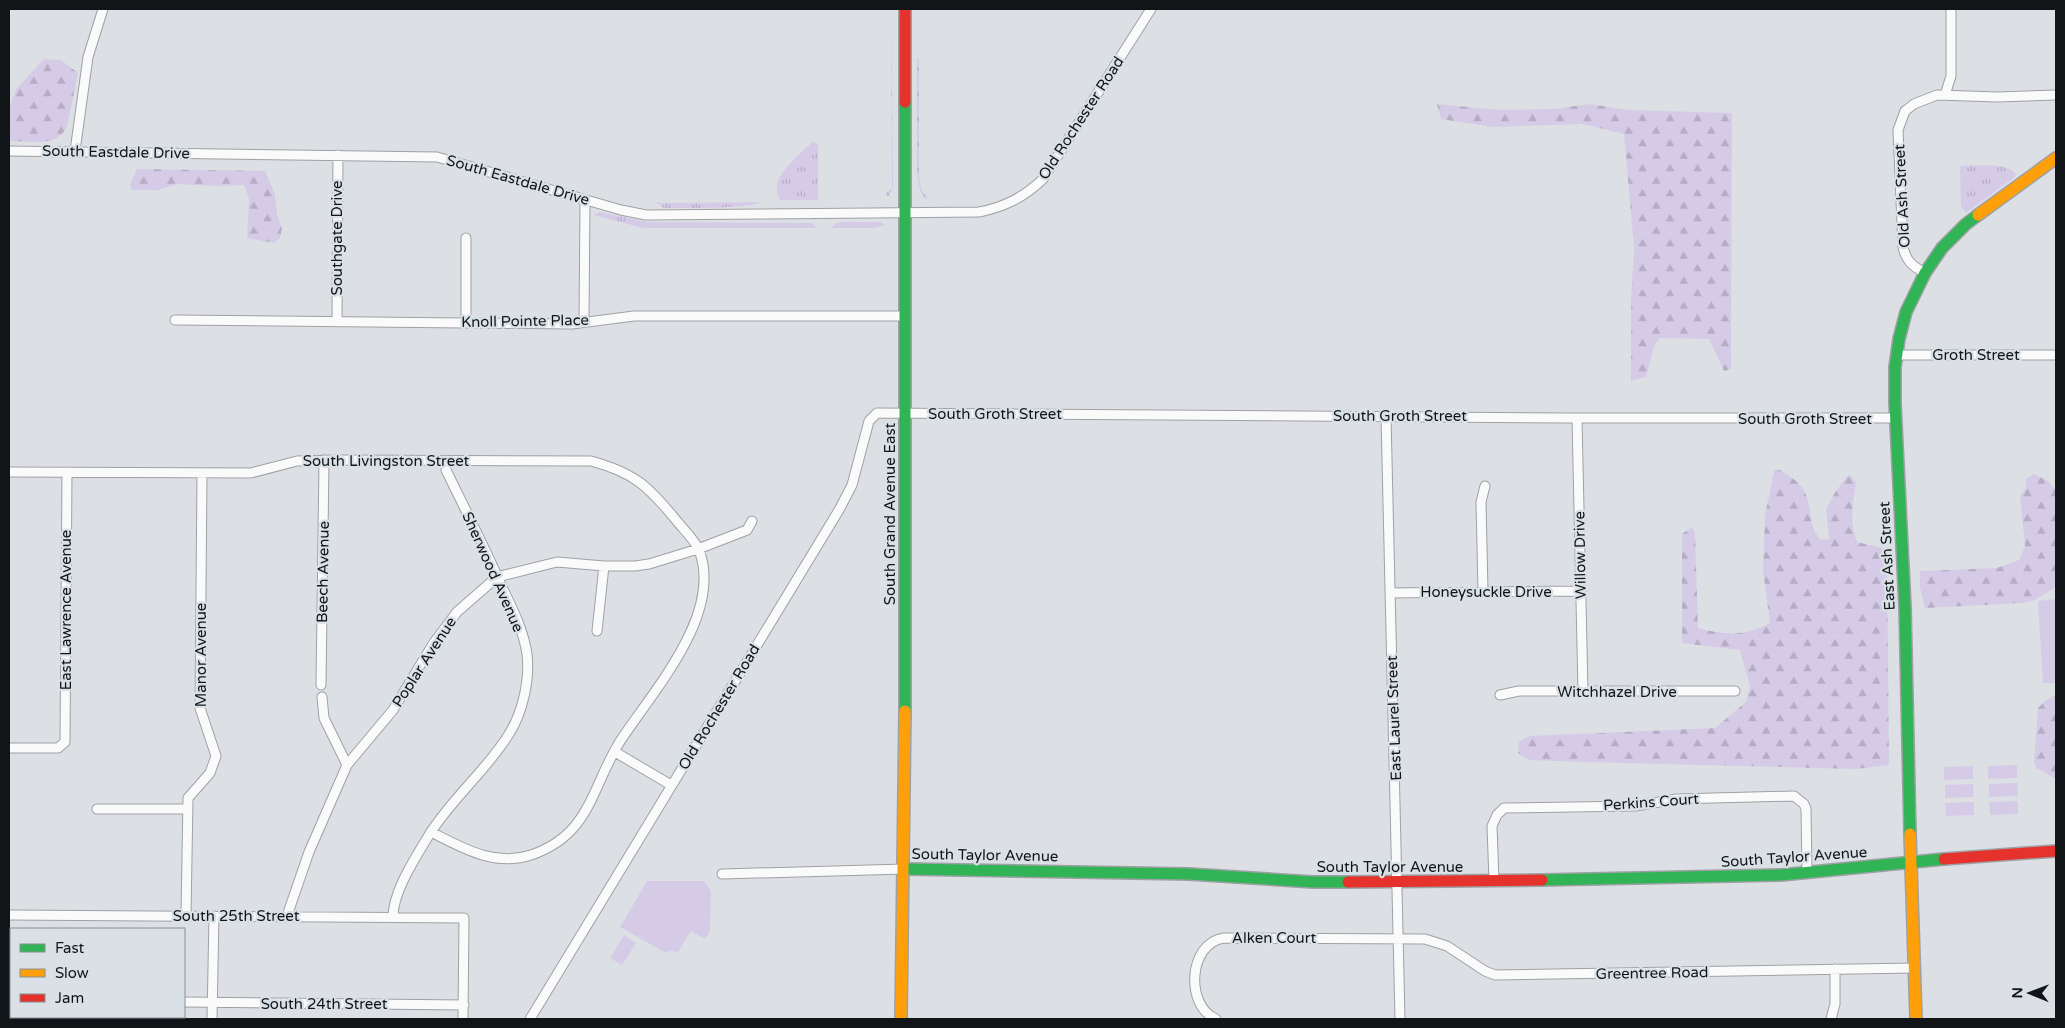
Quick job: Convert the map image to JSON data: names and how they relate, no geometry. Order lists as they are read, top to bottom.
{
  "streets": {
    "street": [
      "Old Rochester Road",
      "South Eastdale Drive",
      "Old Ash Street",
      "Southgate Drive",
      "Knoll Pointe Place",
      "Groth Street",
      "South Groth Street",
      "South Livingston Street",
      "South Grand Avenue East",
      "Willow Drive",
      "East Ash Street",
      "Beech Avenue",
      "Sherwood Avenue",
      "Honeysuckle Drive",
      "East Lawrence Avenue",
      "Manor Avenue",
      "Poplar Avenue",
      "Witchhazel Drive",
      "East Laurel Street",
      "Perkins Court",
      "South Taylor Avenue",
      "South 25th Street",
      "Alken Court",
      "Greentree Road",
      "South 24th Street"
    ]
  },
  "crossings": [
    ["Old Rochester Road", "South Eastdale Drive"],
    ["Old Rochester Road", "South Groth Street"],
    ["Old Rochester Road", "South Grand Avenue East"],
    ["South Eastdale Drive", "Southgate Drive"],
    ["South Eastdale Drive", "South Grand Avenue East"],
    ["Old Ash Street", "East Ash Street"],
    ["Southgate Drive", "Knoll Pointe Place"],
    ["Knoll Pointe Place", "South Grand Avenue East"],
    ["Groth Street", "East Ash Street"],
    ["South Groth Street", "South Grand Avenue East"],
    ["South Groth Street", "Willow Drive"],
    ["South Groth Street", "East Ash Street"],
    ["South Groth Street", "East Laurel Street"],
    ["South Livingston Street", "Beech Avenue"],
    ["South Livingston Street", "Sherwood Avenue"],
    ["South Livingston Street", "East Lawrence Avenue"],
    ["South Livingston Street", "Manor Avenue"],
    ["South Livingston Street", "Poplar Avenue"],
    ["South Grand Avenue East", "South Taylor Avenue"],
    ["Willow Drive", "Honeysuckle Drive"],
    ["Willow Drive", "Witchhazel Drive"],
    ["East Ash Street", "South Taylor Avenue"],
    ["East Ash Street", "Greentree Road"],
    ["Sherwood Avenue", "Poplar Avenue"],
    ["Sherwood Avenue", "South 25th Street"],
    ["Honeysuckle Drive", "East Laurel Street"],
    ["Manor Avenue", "South 25th Street"],
    ["Poplar Avenue", "South 25th Street"],
    ["East Laurel Street", "South Taylor Avenue"],
    ["East Laurel Street", "Alken Court"],
    ["East Laurel Street", "Greentree Road"],
    ["Perkins Court", "South Taylor Avenue"],
    ["South 25th Street", "South 24th Street"],
    ["Alken Court", "Greentree Road"]
  ],
  "legend": ["Fast", "Slow", "Jam"],
  "north": "left"
}
